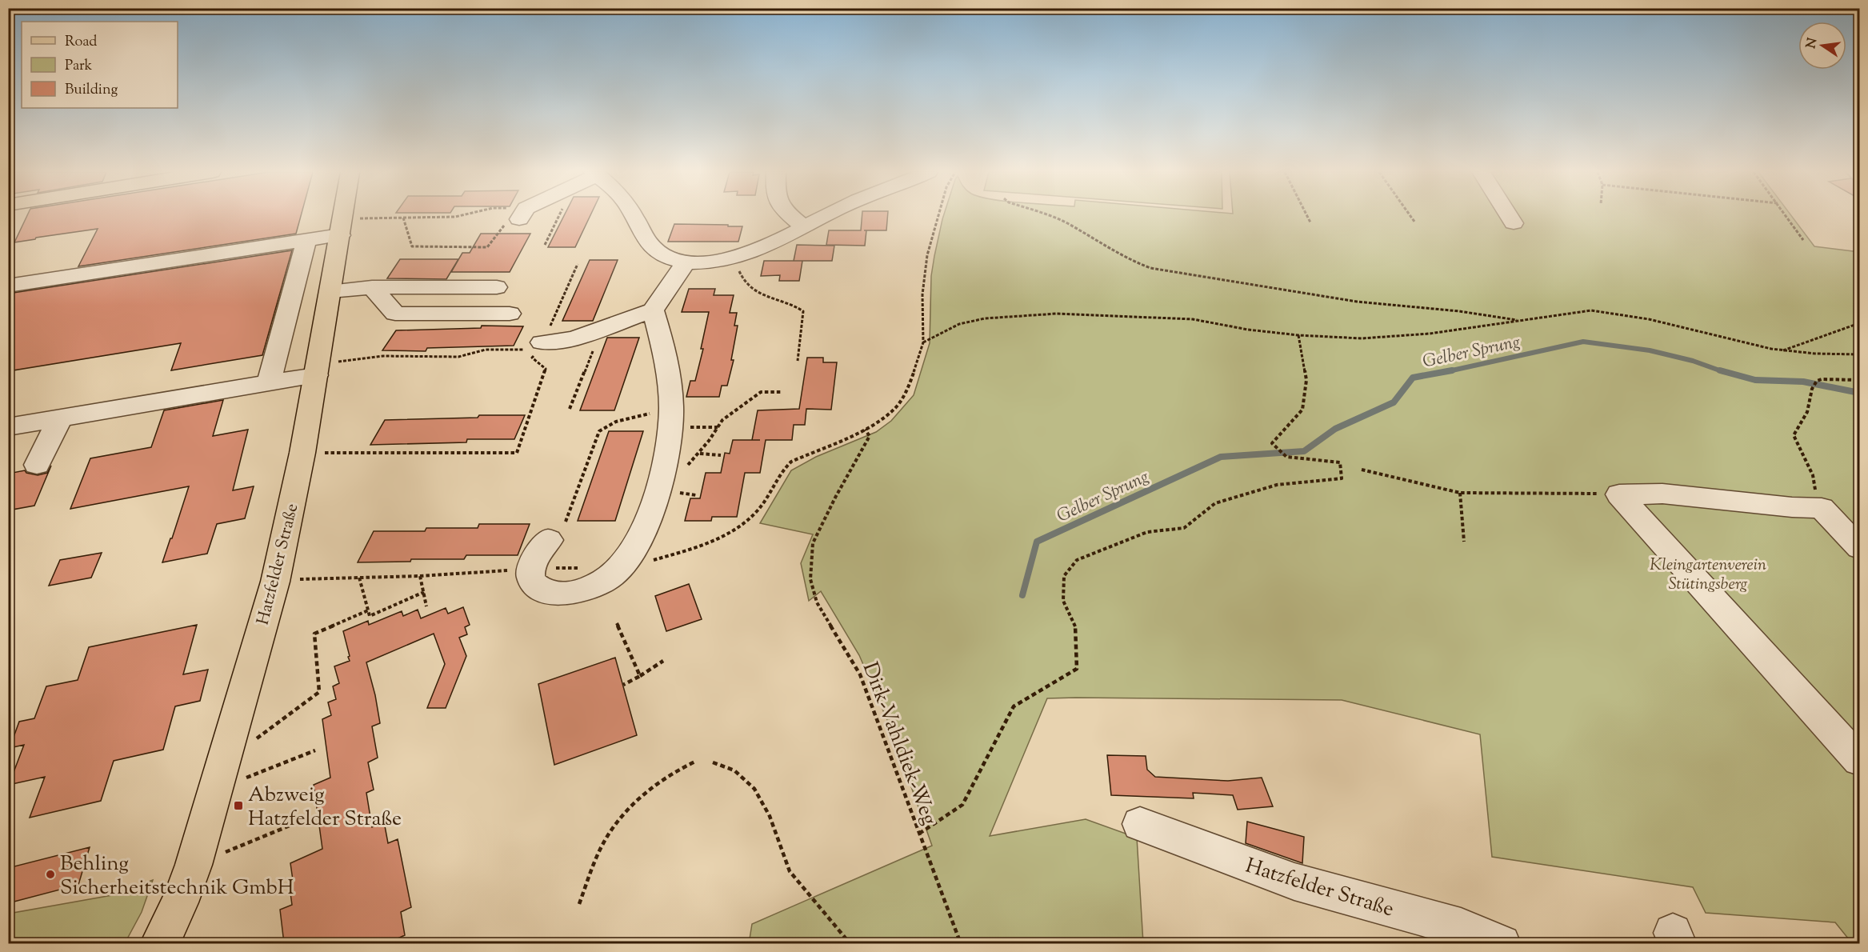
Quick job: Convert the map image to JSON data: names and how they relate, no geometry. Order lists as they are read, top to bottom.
{
  "streets": {
    "main road": ["Hatzfelder Straße"],
    "path": ["Dirk-Vahldiek-Weg"]
  },
  "water": ["Gelber Sprung"],
  "parks": ["Kleingartenverein Stütingsberg"],
  "places": {
    "transit": ["Abzweig Hatzfelder Straße"],
    "other": ["Behling Sicherheitstechnik GmbH"]
  },
  "legend": ["Road", "Park", "Building"],
  "north": "left"
}
